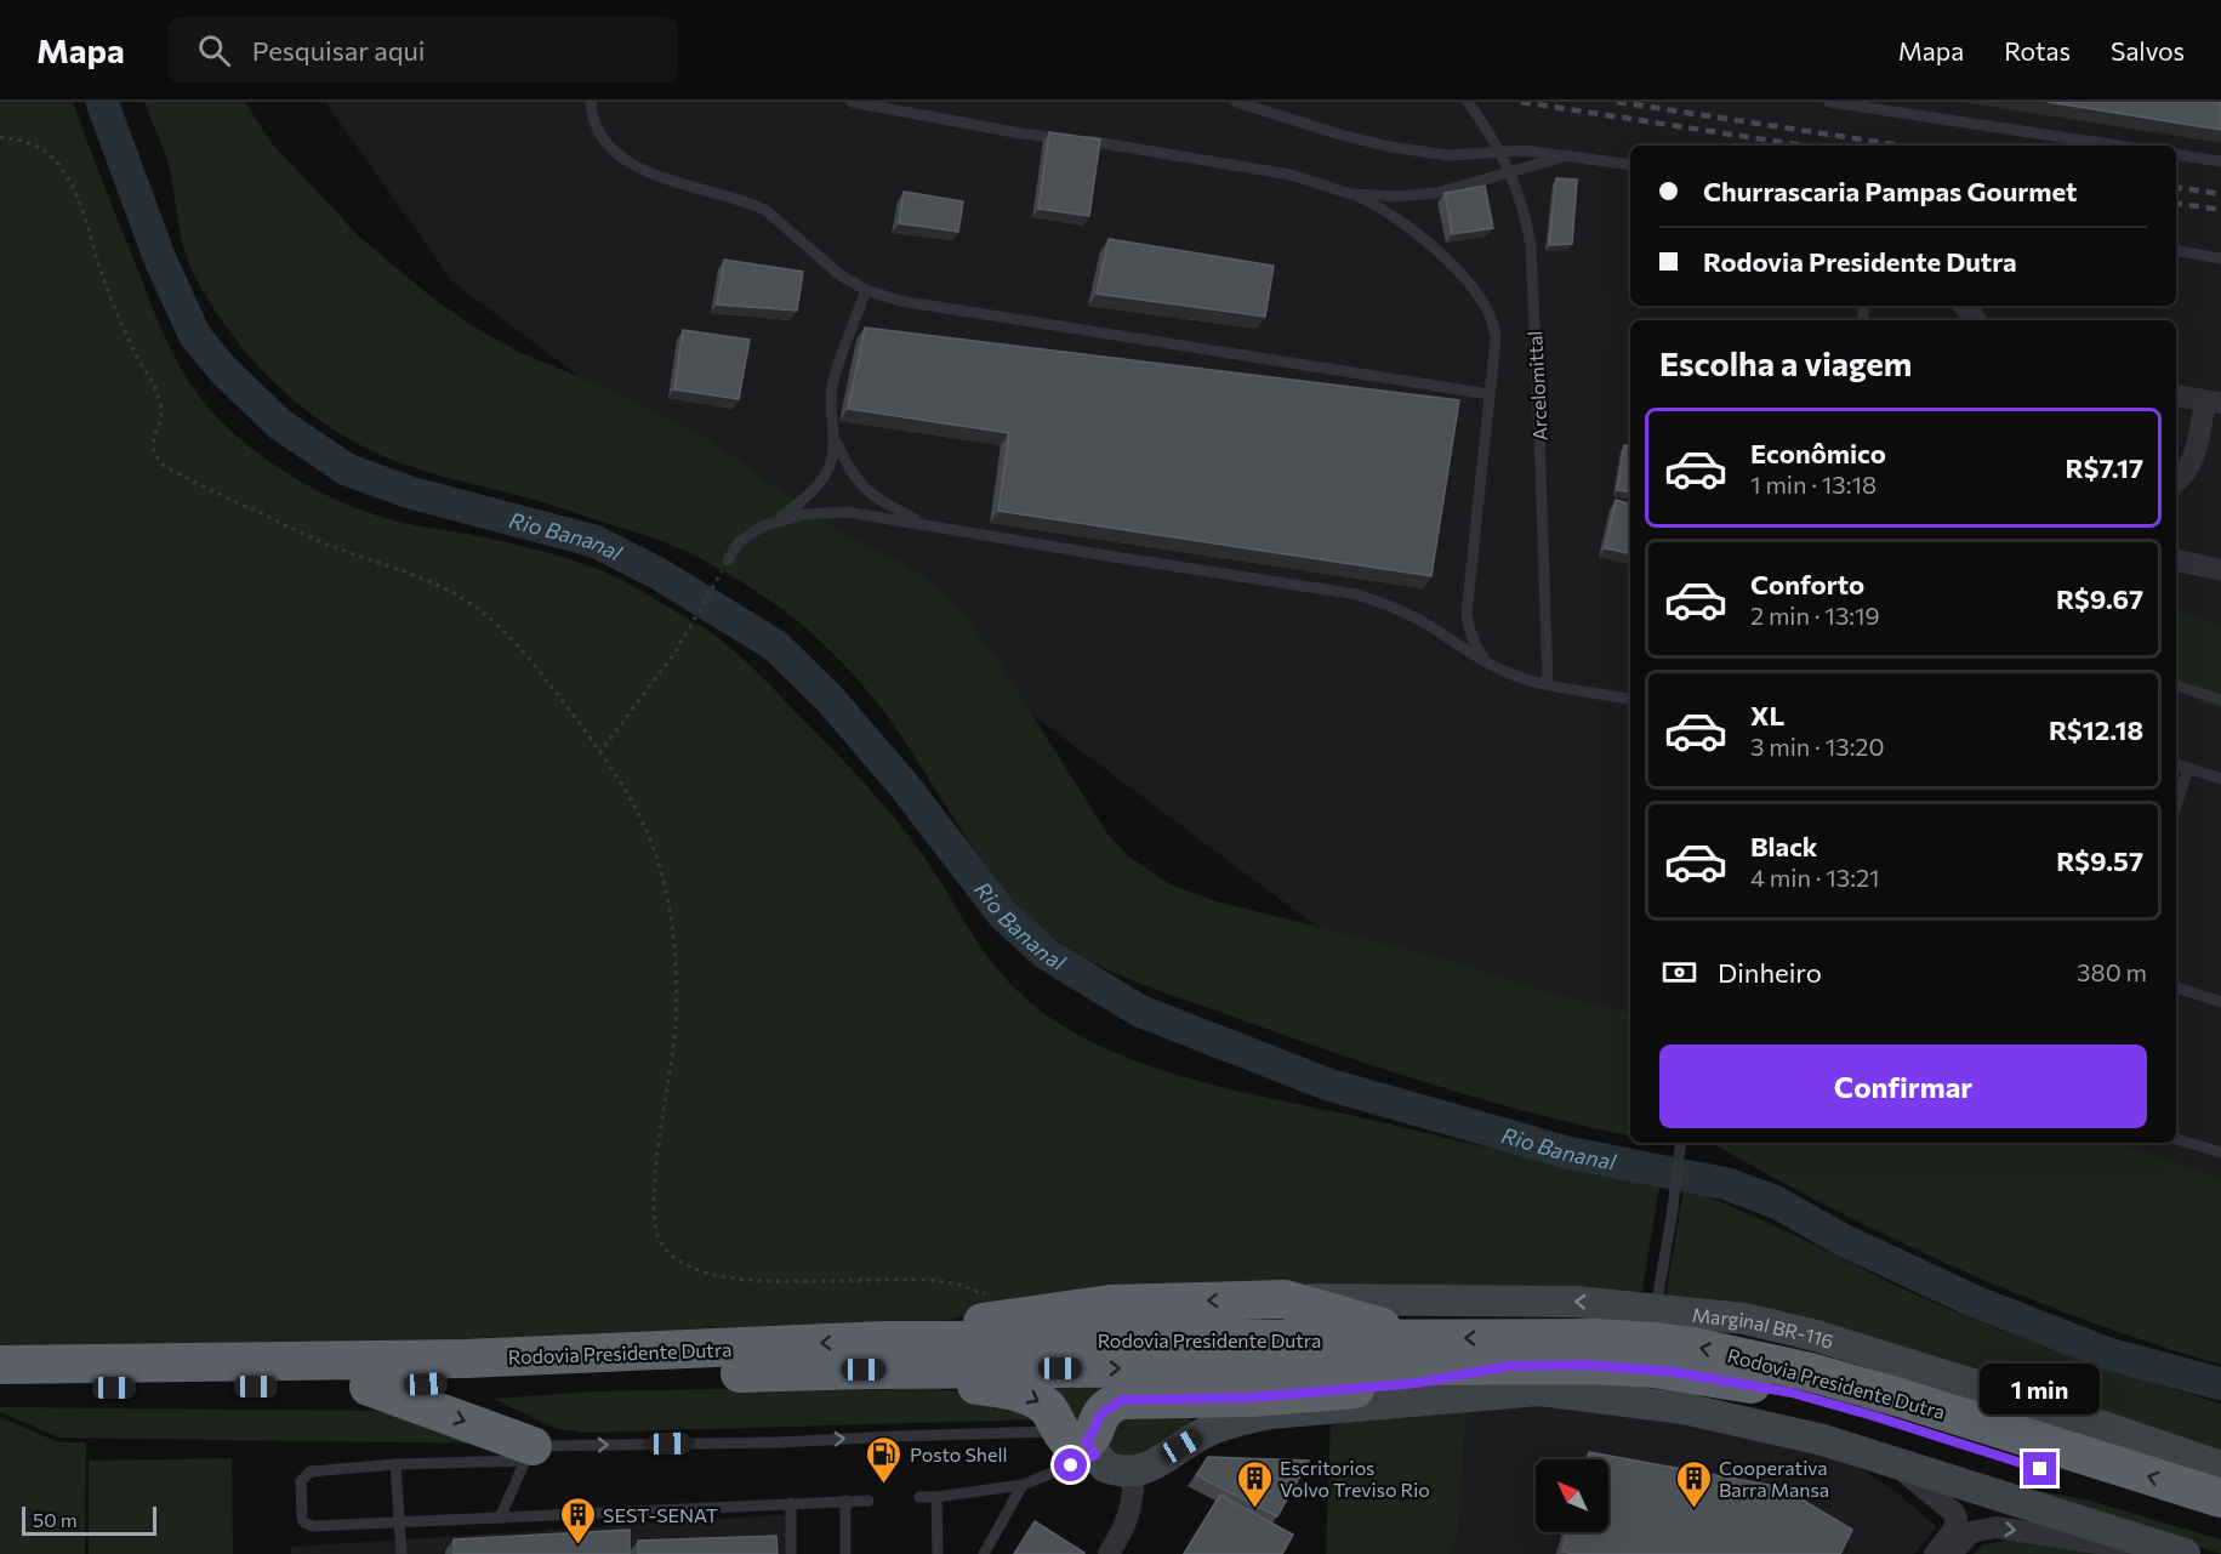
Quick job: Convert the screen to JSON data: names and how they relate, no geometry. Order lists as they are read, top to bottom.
{
  "streets": {
    "highway": ["Rodovia Presidente Dutra"],
    "main road": ["Marginal BR-116"],
    "lane": ["Arcelomittal"]
  },
  "water": ["Rio Bananal"],
  "places": {
    "fuel station": ["Posto Shell"],
    "building": ["Escritorios Volvo Treviso Rio", "Cooperativa Barra Mansa", "SEST-SENAT"]
  },
  "scale_bar": "50 m",
  "north": "top left",
  "page": {
    "header": "Mapa",
    "search": "Pesquisar aqui",
    "nav": ["Mapa", "Rotas", "Salvos"],
    "banner": ["Churrascaria Pampas Gourmet", "Rodovia Presidente Dutra"],
    "heading": "Escolha a viagem",
    "list": [
      {
        "name": "Econômico",
        "note": "1 min · 13:18",
        "value": "R$7.17"
      },
      {
        "name": "Conforto",
        "note": "2 min · 13:19",
        "value": "R$9.67"
      },
      {
        "name": "XL",
        "note": "3 min · 13:20",
        "value": "R$12.18"
      },
      {
        "name": "Black",
        "note": "4 min · 13:21",
        "value": "R$9.57"
      }
    ],
    "pay": ["Dinheiro", "380 m"],
    "buttons": "Confirmar",
    "bubble": "1 min",
    "scale": "50 m"
  }
}
